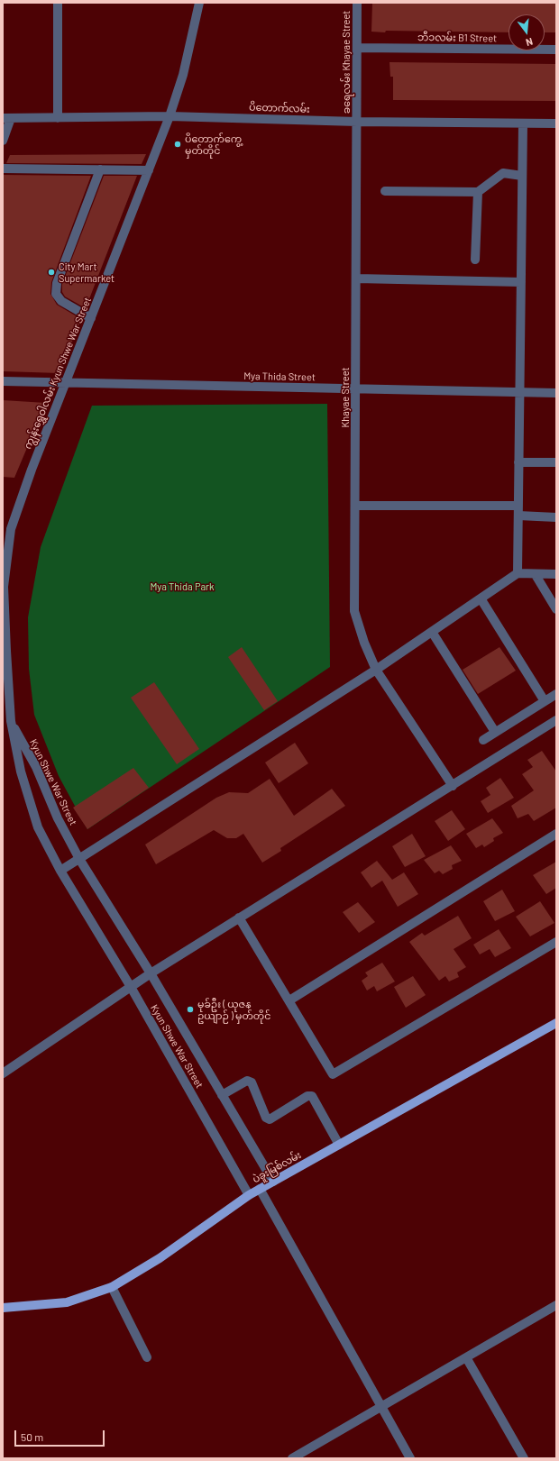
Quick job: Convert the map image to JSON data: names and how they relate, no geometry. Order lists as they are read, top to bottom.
{
  "streets": {
    "main road": ["ပဲခူးမြစ်လမ်း"],
    "street": [
      "ဘီ၁လမ်း B1 Street",
      "ခရေလမ်း Khayae Street",
      "ပိတောက်လမ်း",
      "ကျွန်းရွှေဝါလမ်း Kyun Shwe War Street",
      "Mya Thida Street",
      "Khayae Street",
      "Kyun Shwe War Street"
    ]
  },
  "crossings": [
    ["ဘီ၁လမ်း B1 Street", "ခရေလမ်း Khayae Street"],
    ["ခရေလမ်း Khayae Street", "ပိတောက်လမ်း"],
    ["ခရေလမ်း Khayae Street", "Khayae Street"],
    ["ပိတောက်လမ်း", "ကျွန်းရွှေဝါလမ်း Kyun Shwe War Street"],
    ["ပိတောက်လမ်း", "Khayae Street"],
    ["ကျွန်းရွှေဝါလမ်း Kyun Shwe War Street", "Mya Thida Street"],
    ["ကျွန်းရွှေဝါလမ်း Kyun Shwe War Street", "Kyun Shwe War Street"],
    ["Mya Thida Street", "Khayae Street"],
    ["Kyun Shwe War Street", "ပဲခူးမြစ်လမ်း"]
  ],
  "parks": ["Mya Thida Park"],
  "places": ["ပိတောက်ကွေ့ မှတ်တိုင်", "City Mart Supermarket", "မုခ်ဦး ( ယုဇန ဥယျာဉ် ) မှတ်တိုင်"],
  "scale_bar": "50 m",
  "north": "bottom"
}
